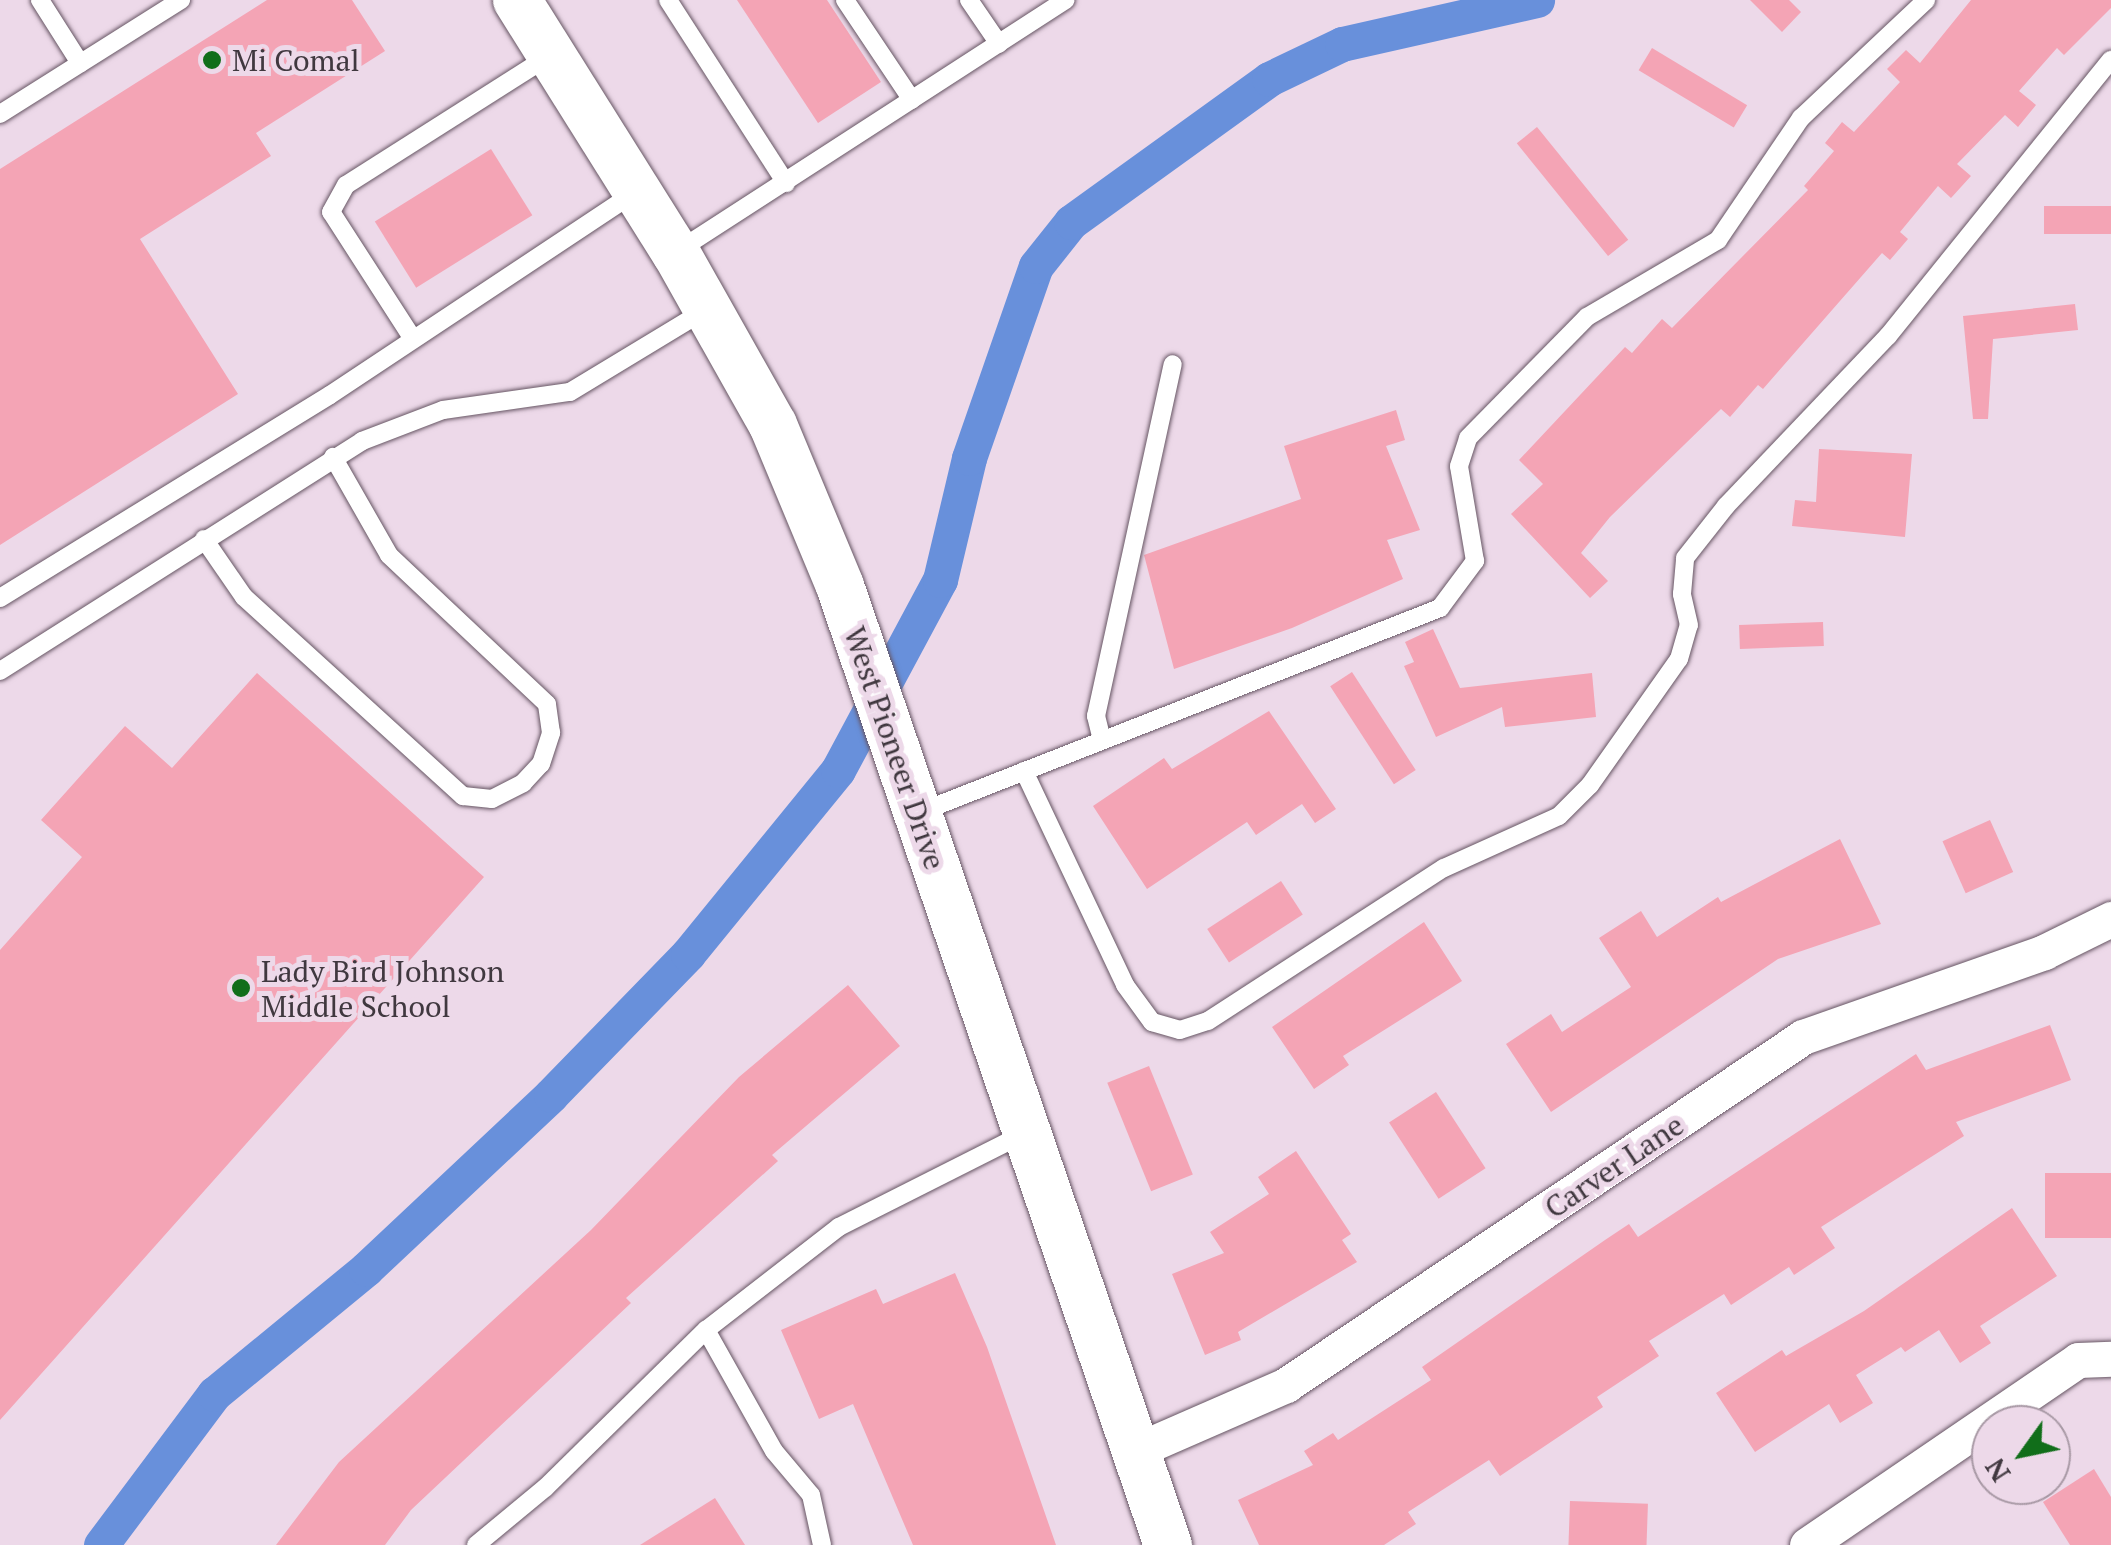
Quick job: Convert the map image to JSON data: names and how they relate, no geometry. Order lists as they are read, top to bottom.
{
  "streets": {
    "main road": ["West Pioneer Drive"],
    "street": ["Carver Lane"]
  },
  "crossings": [
    ["West Pioneer Drive", "Carver Lane"]
  ],
  "places": ["Mi Comal", "Lady Bird Johnson Middle School"],
  "north": "bottom left"
}
